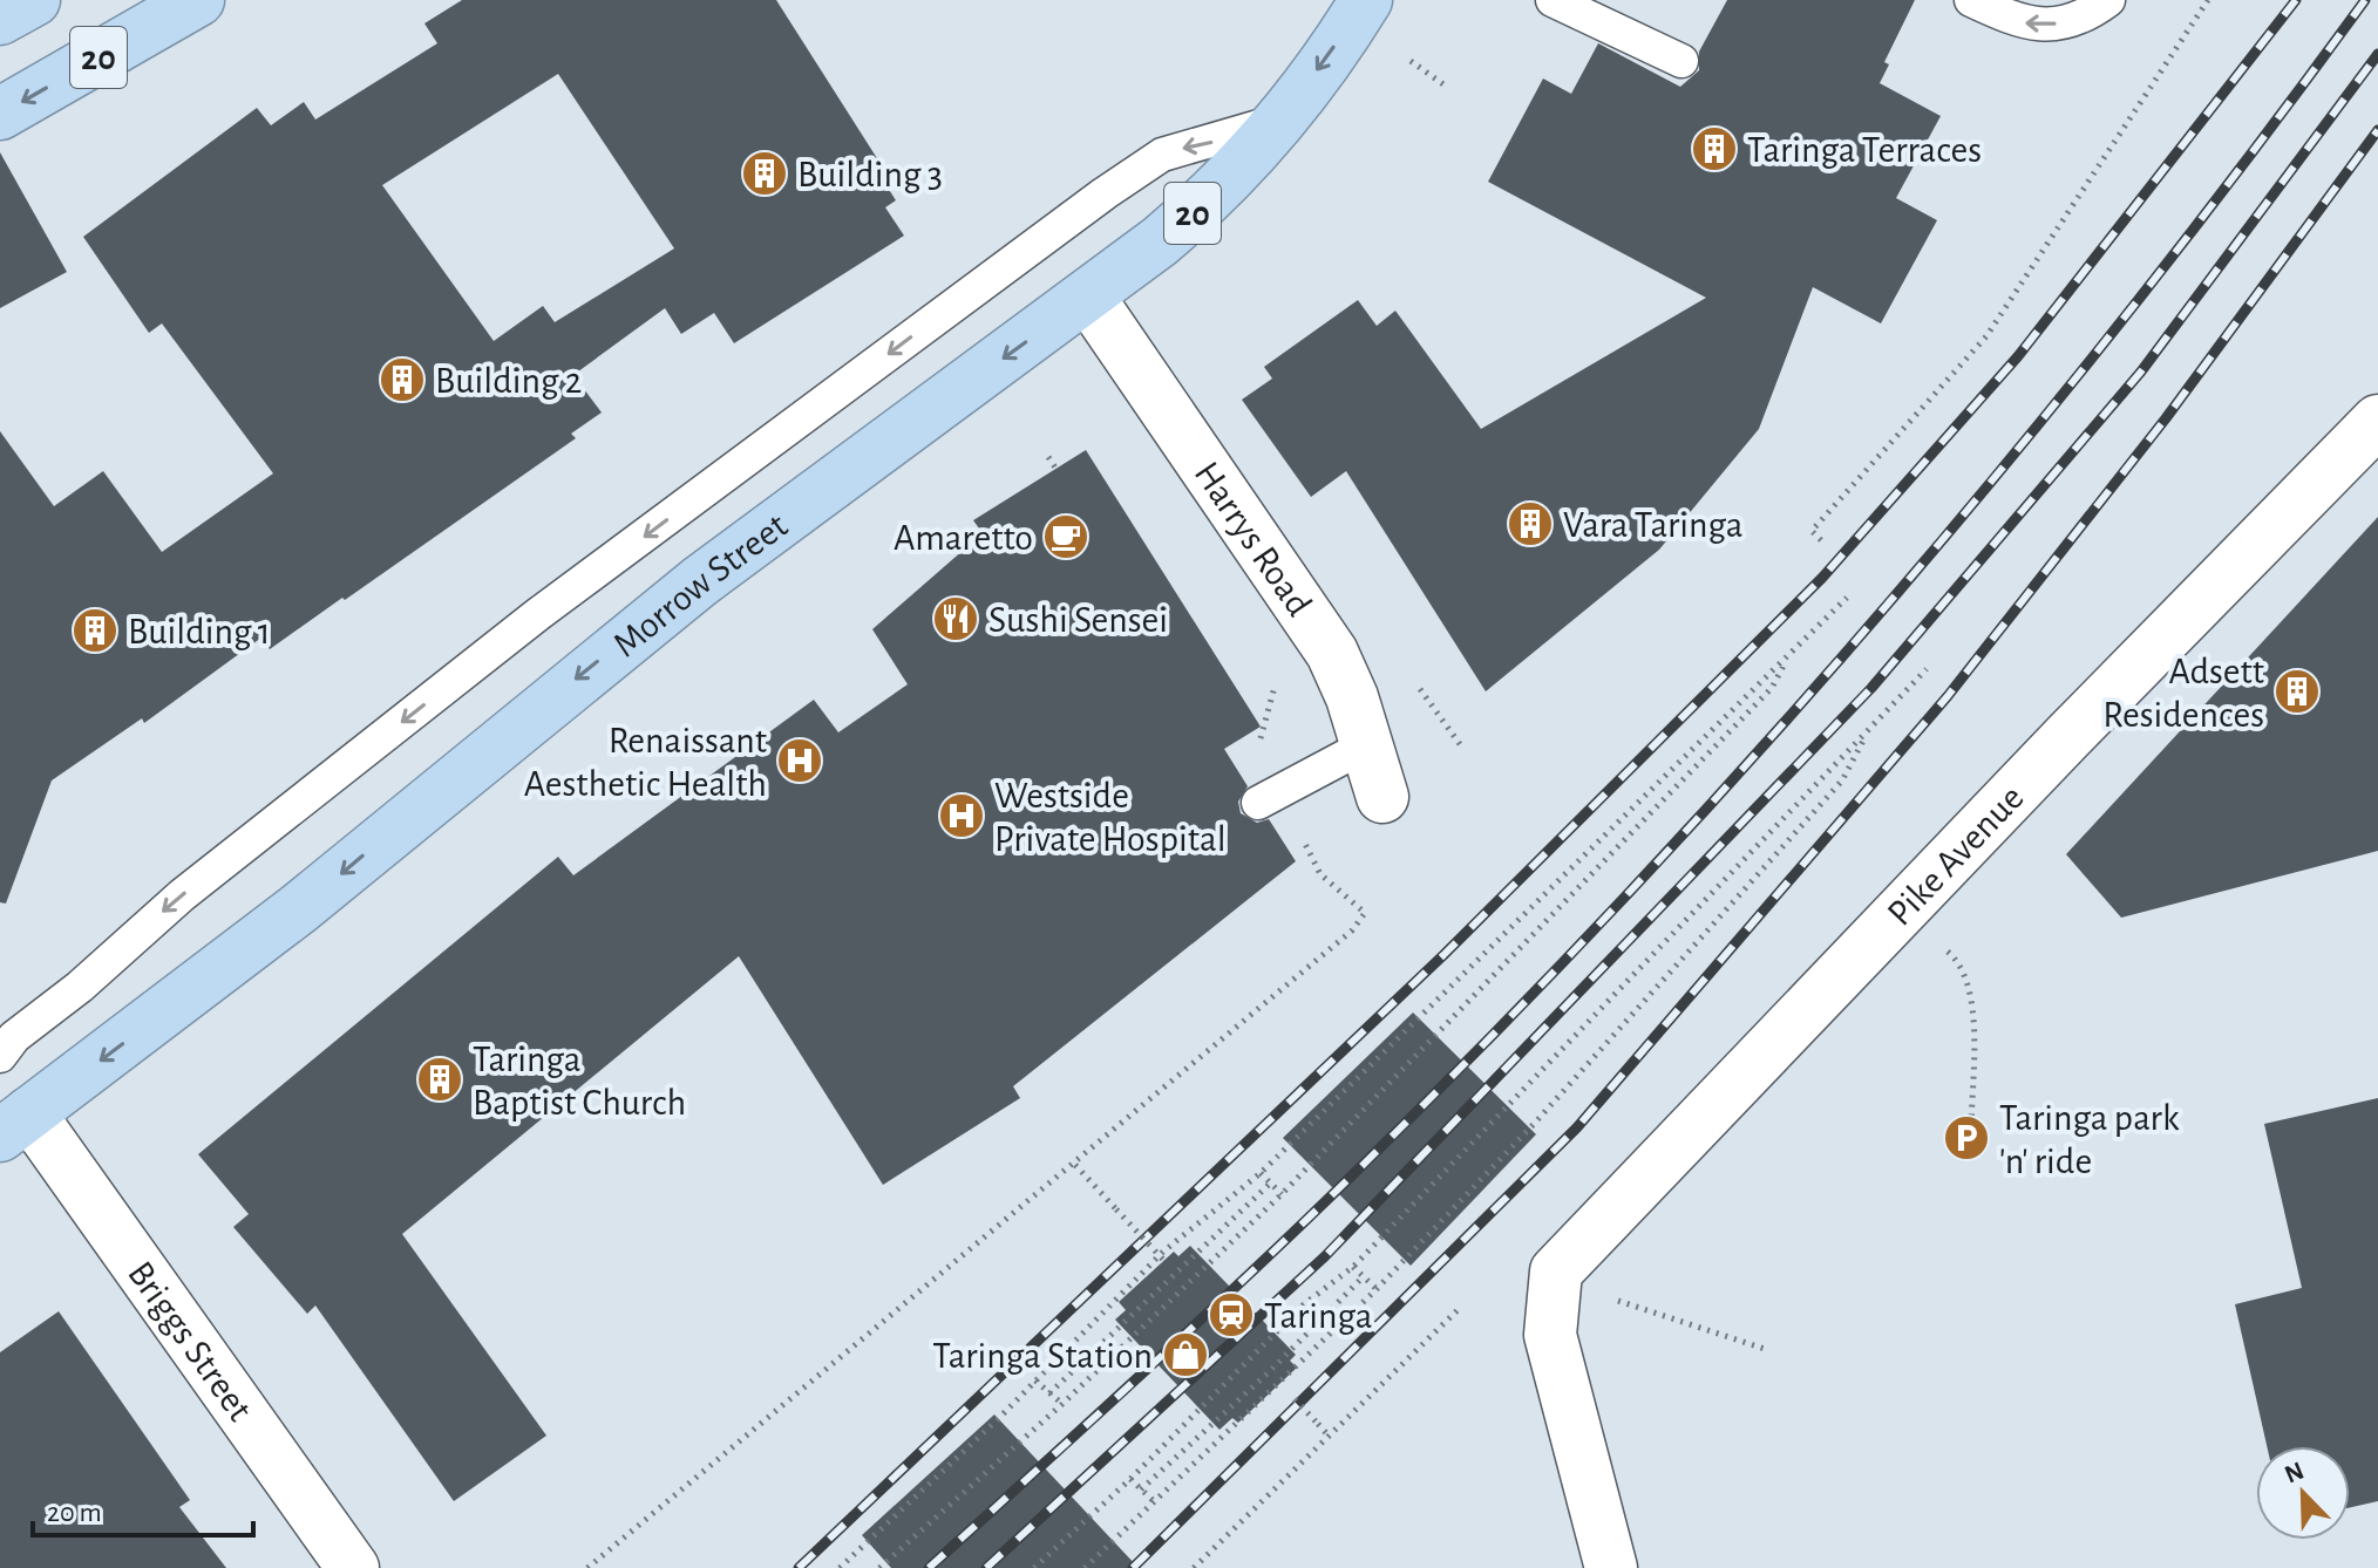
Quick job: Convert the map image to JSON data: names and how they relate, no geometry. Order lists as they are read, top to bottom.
{
  "streets": {
    "highway": ["20", "Morrow Street"],
    "street": ["Harrys Road", "Pike Avenue", "Briggs Street"]
  },
  "crossings": [
    ["Harrys Road", "Morrow Street"],
    ["Morrow Street", "Briggs Street"]
  ],
  "one_way": ["Morrow Street"],
  "places": {
    "building": [
      "Taringa Terraces",
      "Building 3",
      "Building 2",
      "Vara Taringa",
      "Building 1",
      "Adsett Residences",
      "Taringa Baptist Church"
    ],
    "cafe": ["Amaretto"],
    "restaurant": ["Sushi Sensei"],
    "hospital": ["Renaissant Aesthetic Health", "Westside Private Hospital"],
    "parking": ["Taringa park 'n' ride"],
    "station": ["Taringa"],
    "shop": ["Taringa Station"]
  },
  "scale_bar": "20 m",
  "north": "top left"
}
